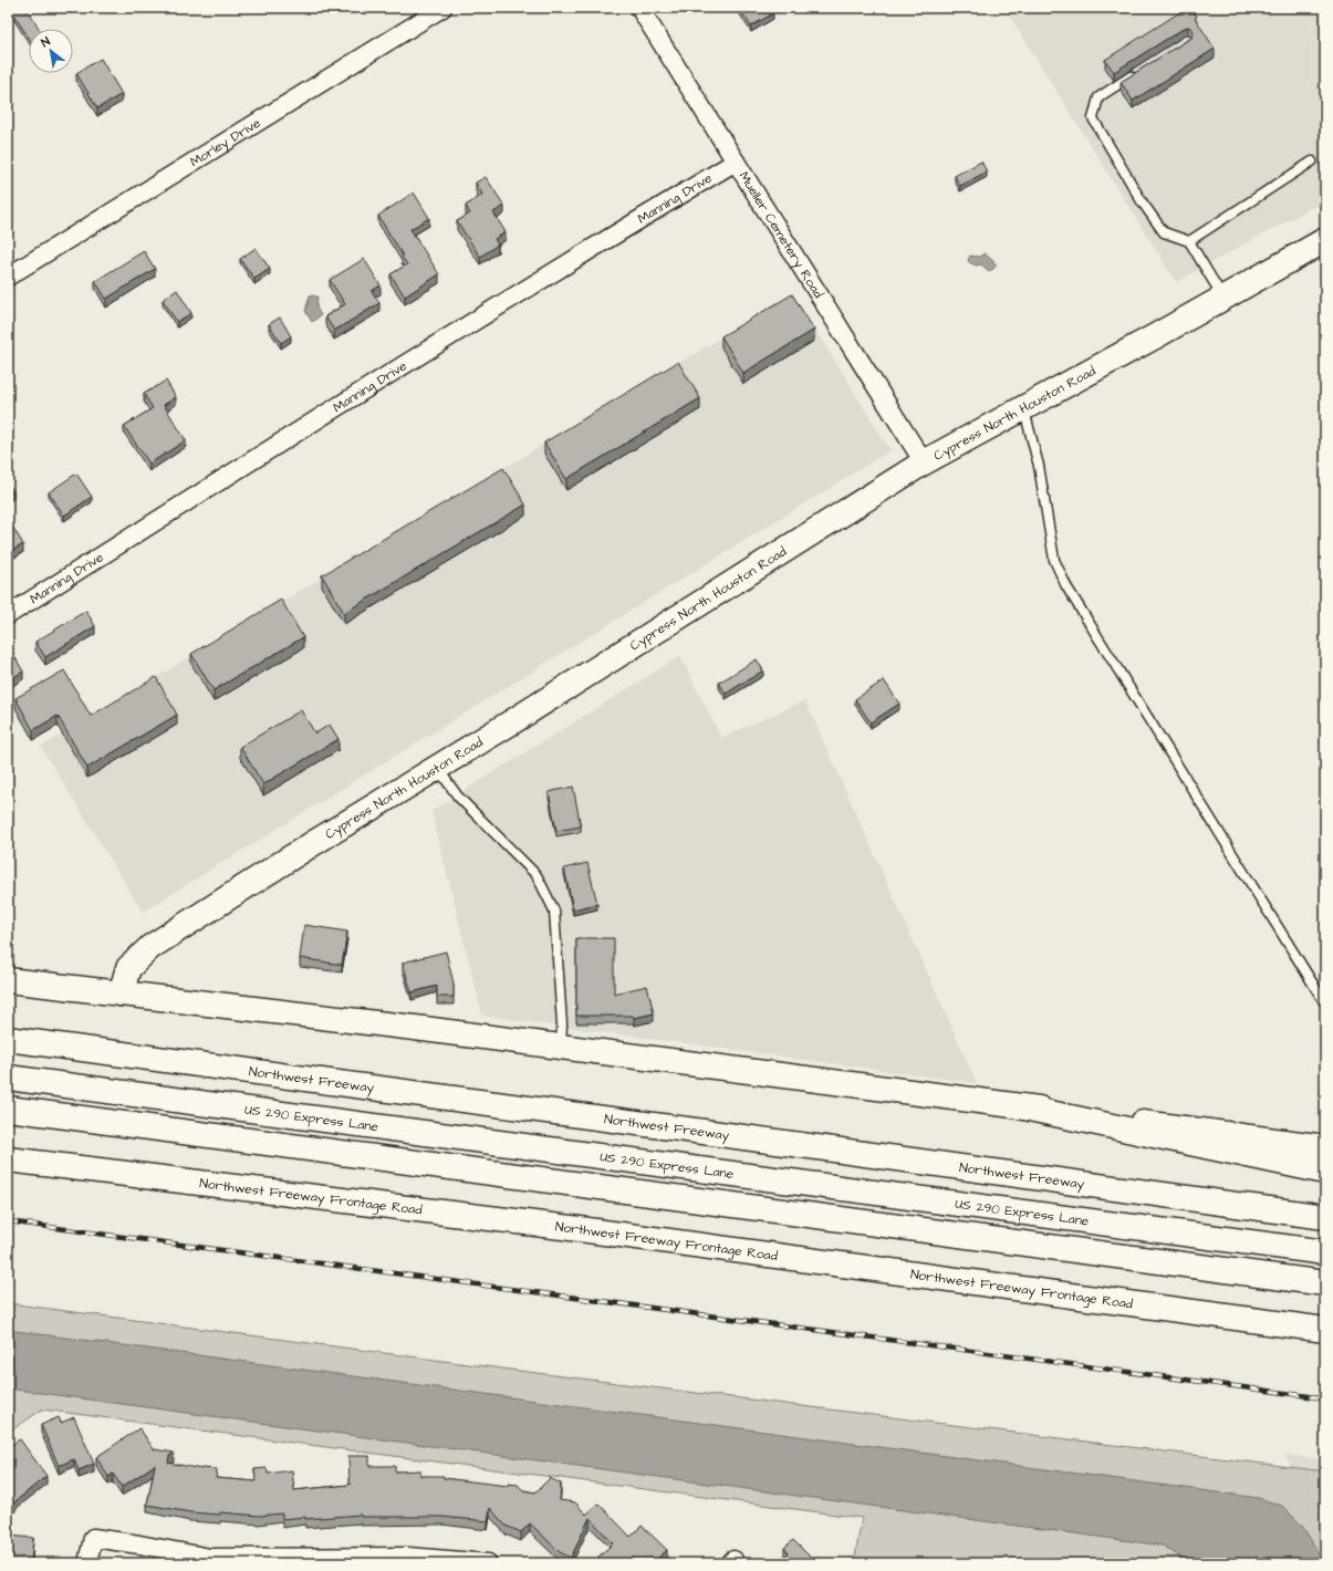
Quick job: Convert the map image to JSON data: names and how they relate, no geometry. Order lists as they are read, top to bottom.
{
  "streets": {
    "main road": [
      "Cypress North Houston Road",
      "Northwest Freeway",
      "US 290 Express Lane",
      "Northwest Freeway Frontage Road"
    ],
    "street": ["Morley Drive", "Manning Drive", "Mueller Cemetery Road"]
  },
  "crossings": [
    ["Manning Drive", "Mueller Cemetery Road"],
    ["Mueller Cemetery Road", "Cypress North Houston Road"]
  ],
  "north": "top left"
}
